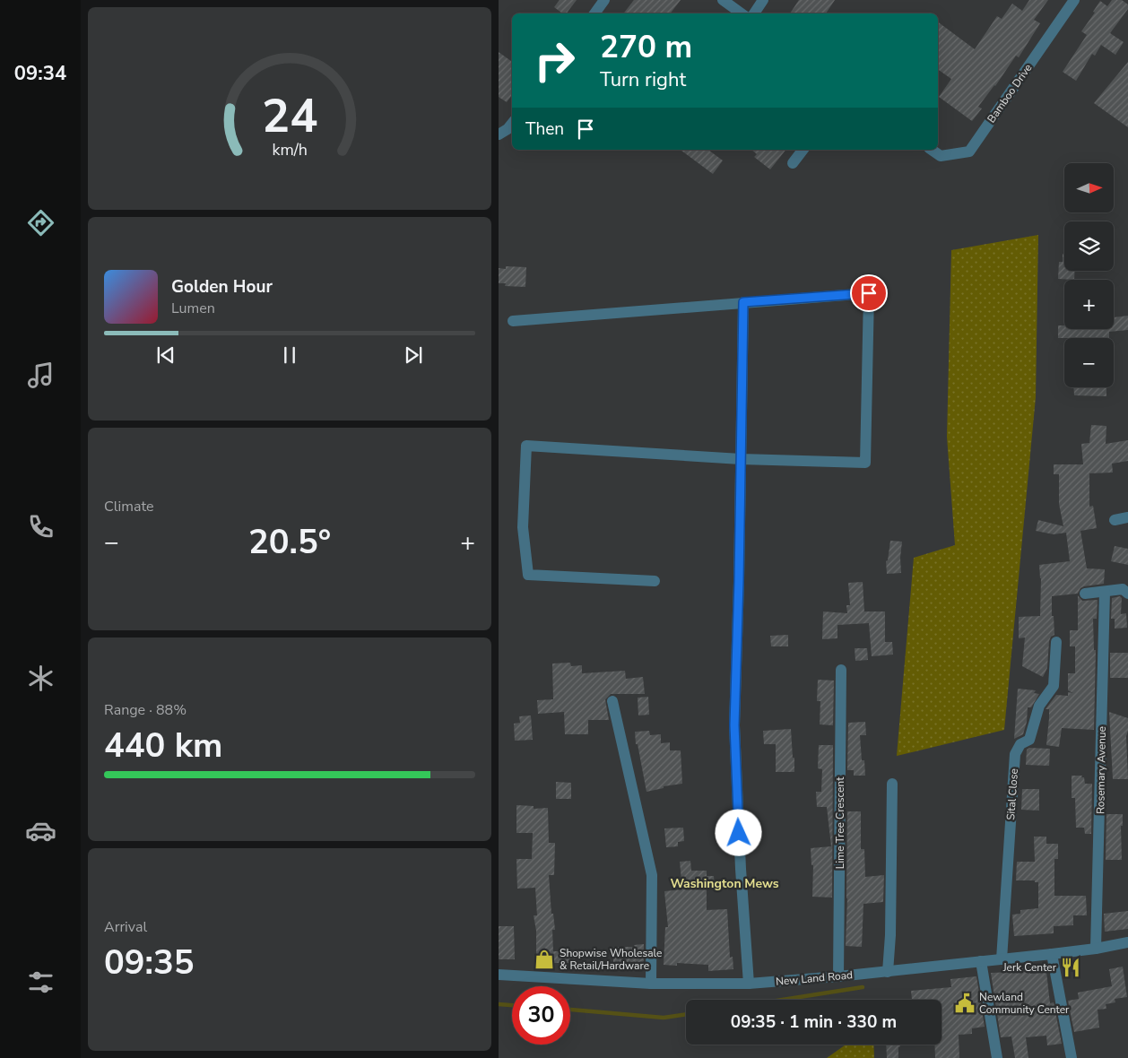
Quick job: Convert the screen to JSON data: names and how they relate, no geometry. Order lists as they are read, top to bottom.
{
  "streets": {
    "street": [
      "Bamboo Drive",
      "Rosemary Avenue",
      "Sital Close",
      "Lime Tree Crescent",
      "New Land Road"
    ]
  },
  "crossings": [
    ["Rosemary Avenue", "New Land Road"],
    ["Sital Close", "New Land Road"],
    ["Lime Tree Crescent", "New Land Road"]
  ],
  "districts": ["Washington Mews"],
  "places": {
    "shop": ["Shopwise Wholesale & Retail/Hardware"],
    "restaurant": ["Jerk Center"],
    "public building": ["Newland Community Center"]
  },
  "north": "right",
  "page": {
    "tabs": "09:34",
    "turn": ["270 m", "Turn right"],
    "then": "Then",
    "map_buttons": ["+", "−"],
    "song": ["Golden Hour", "Lumen"],
    "tile": [
      "Climate",
      ["Range · 88%", "440 km"],
      ["Arrival", "09:35"]
    ],
    "heat": ["−", "20.5°", "+"],
    "limit": "30",
    "trip": "09:35 · 1 min · 330 m",
    "gauge": ["24", "km/h"]
  }
}
